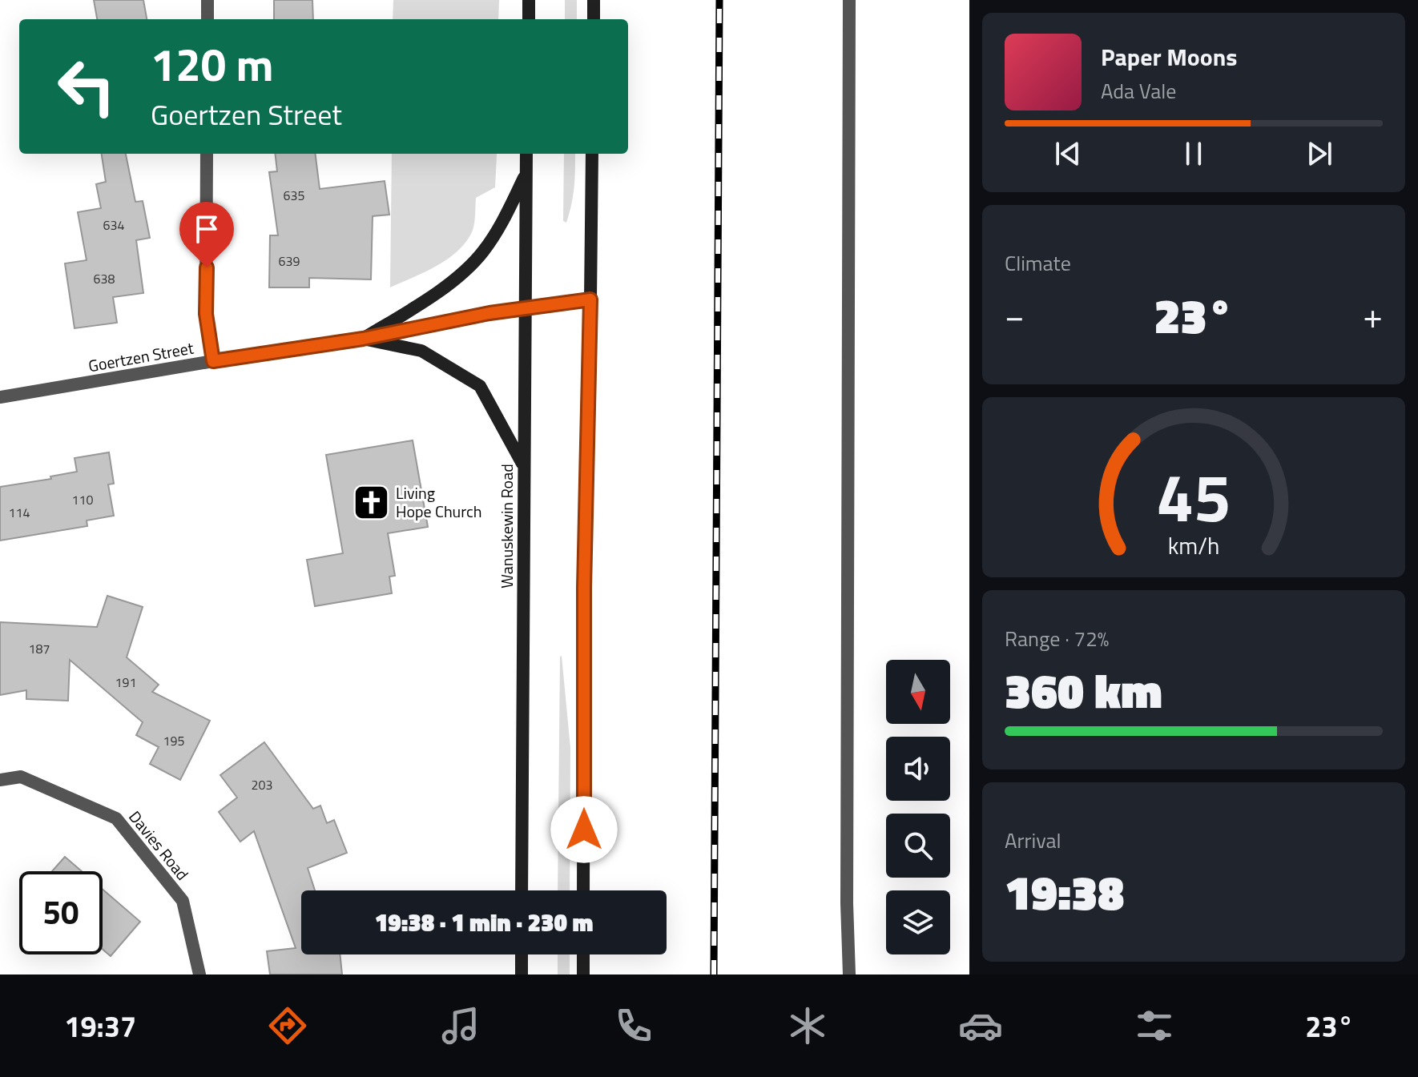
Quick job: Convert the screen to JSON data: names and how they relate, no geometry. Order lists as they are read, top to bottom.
{
  "streets": {
    "main road": ["Wanuskewin Road"],
    "street": ["Goertzen Street", "Davies Road"]
  },
  "crossings": [
    ["Goertzen Street", "Wanuskewin Road"]
  ],
  "places": {
    "church": ["Living Hope Church"]
  },
  "house_numbers": [
    "635",
    "634",
    "639",
    "638",
    "110",
    "114",
    "187",
    "191",
    "195",
    "203"
  ],
  "north": "bottom",
  "page": {
    "turn": ["120 m", "Goertzen Street"],
    "song": ["Paper Moons", "Ada Vale"],
    "tile": [
      "Climate",
      ["Range · 72%", "360 km"],
      ["Arrival", "19:38"]
    ],
    "heat": ["−", "23°", "+"],
    "limit": "50",
    "trip": "19:38 · 1 min · 230 m",
    "tabs": ["19:37", "23°"],
    "gauge": ["45", "km/h"]
  }
}
